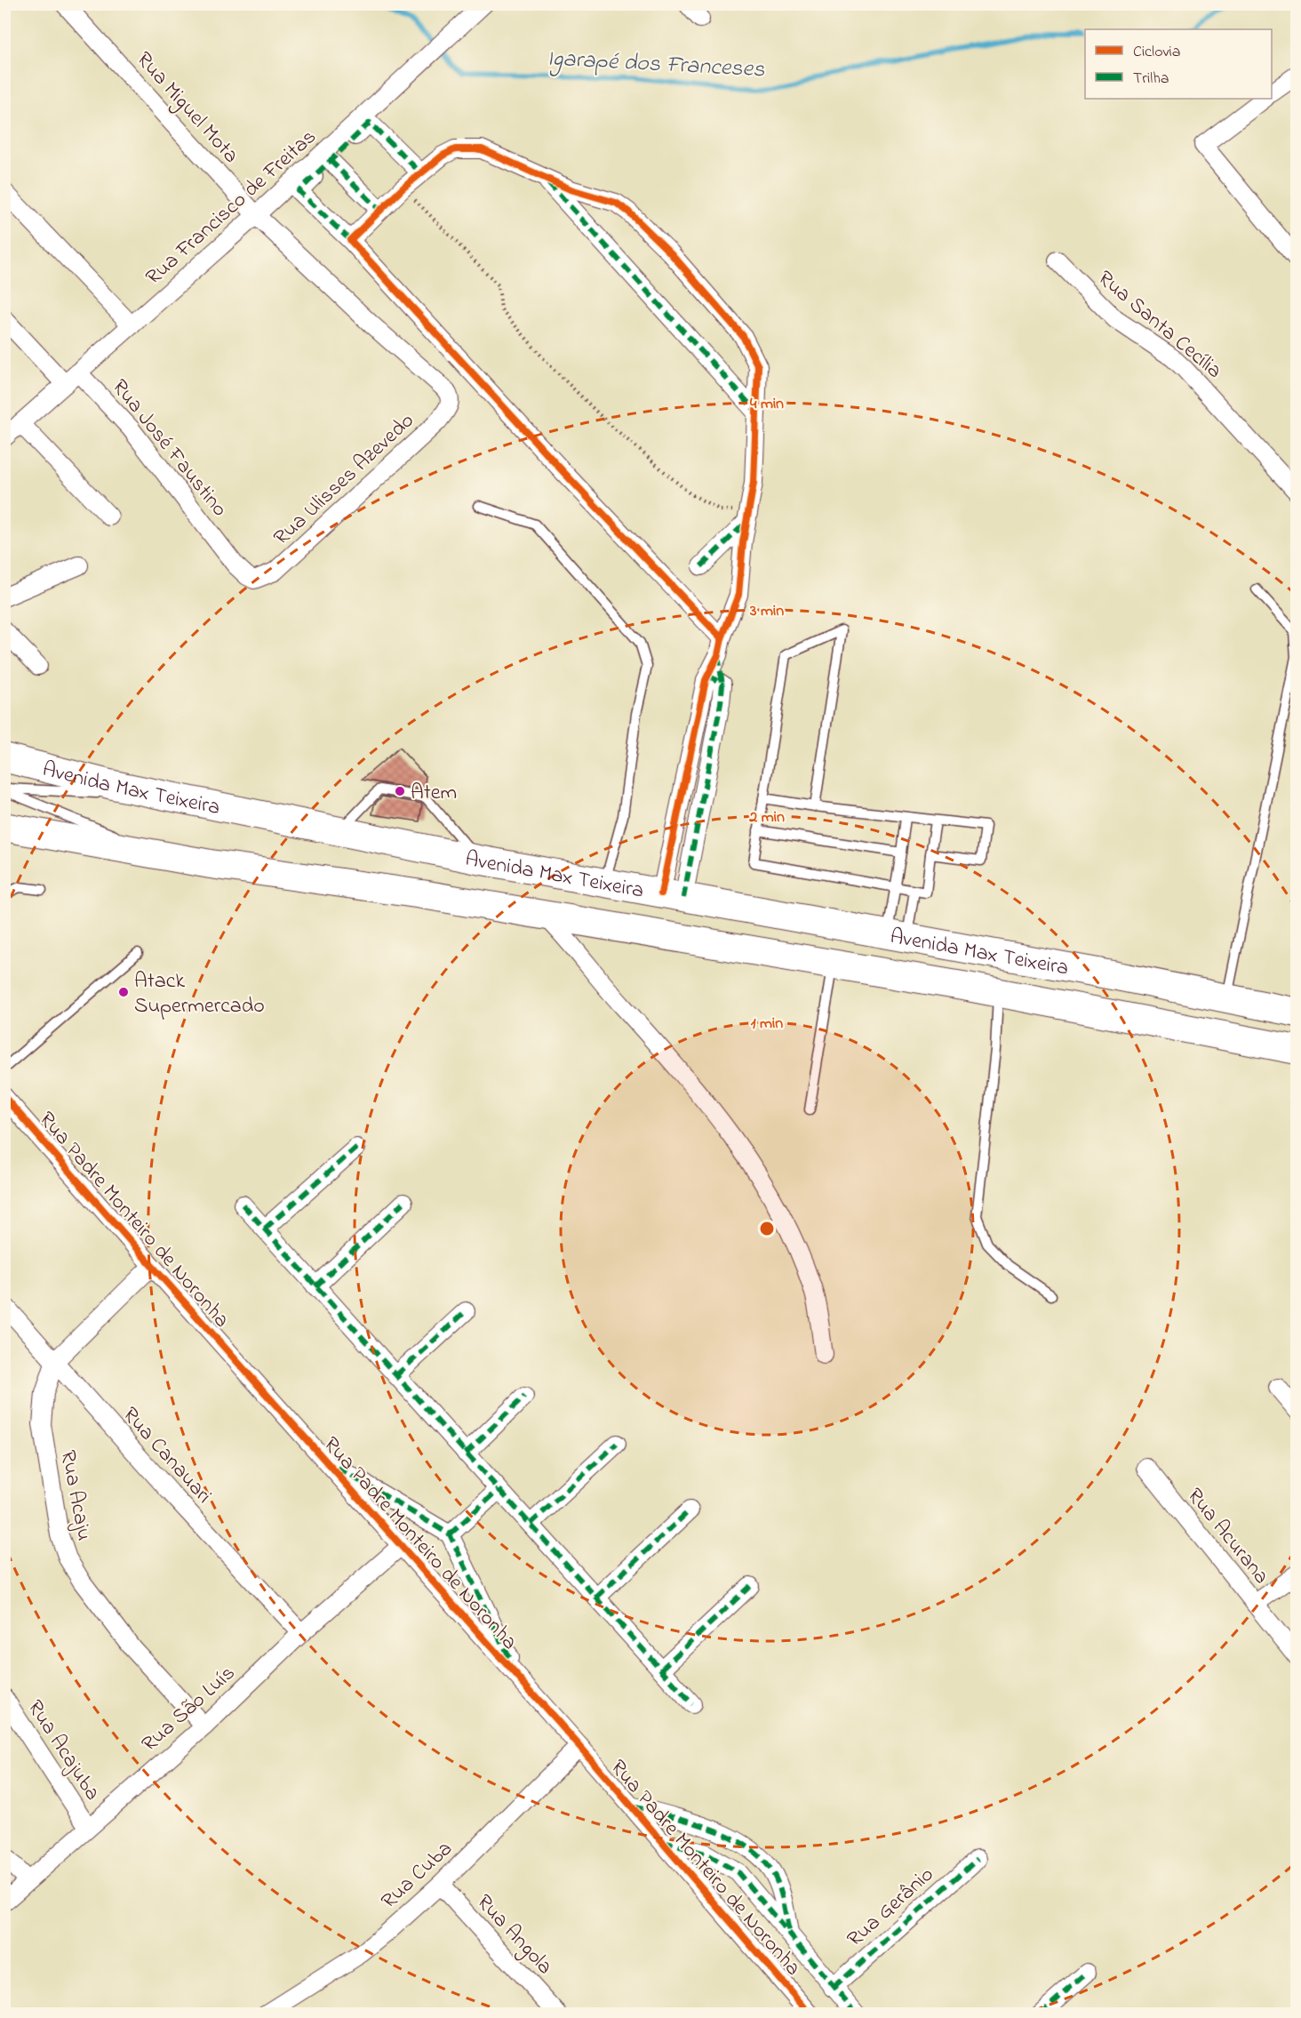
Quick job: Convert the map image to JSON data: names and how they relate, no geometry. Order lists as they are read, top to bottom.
{
  "streets": {
    "main road": ["Avenida Max Teixeira"],
    "street": [
      "Rua Miguel Mota",
      "Rua Francisco de Freitas",
      "Rua Santa Cecília",
      "Rua José Faustino",
      "Rua Ulisses Azevedo",
      "Rua Padre Monteiro de Noronha",
      "Rua Canauari",
      "Rua Acaju",
      "Rua Acurana",
      "Rua São Luís",
      "Rua Acajuba",
      "Rua Cuba",
      "Rua Gerânio",
      "Rua Angola"
    ]
  },
  "crossings": [
    ["Rua Miguel Mota", "Rua Francisco de Freitas"],
    ["Rua Miguel Mota", "Rua Ulisses Azevedo"],
    ["Rua Francisco de Freitas", "Rua José Faustino"],
    ["Rua José Faustino", "Rua Ulisses Azevedo"],
    ["Rua Padre Monteiro de Noronha", "Rua Acaju"],
    ["Rua Padre Monteiro de Noronha", "Rua São Luís"],
    ["Rua Padre Monteiro de Noronha", "Rua Cuba"],
    ["Rua Canauari", "Rua Acaju"],
    ["Rua Canauari", "Rua São Luís"],
    ["Rua Acaju", "Rua São Luís"],
    ["Rua São Luís", "Rua Acajuba"],
    ["Rua Cuba", "Rua Angola"]
  ],
  "water": ["Igarapé dos Franceses"],
  "places": ["Atem", "Atack Supermercado"],
  "legend": ["Ciclovia", "Trilha"],
  "rings": [
    "4 min",
    "3 min",
    "2 min",
    "1 min"
  ]
}
